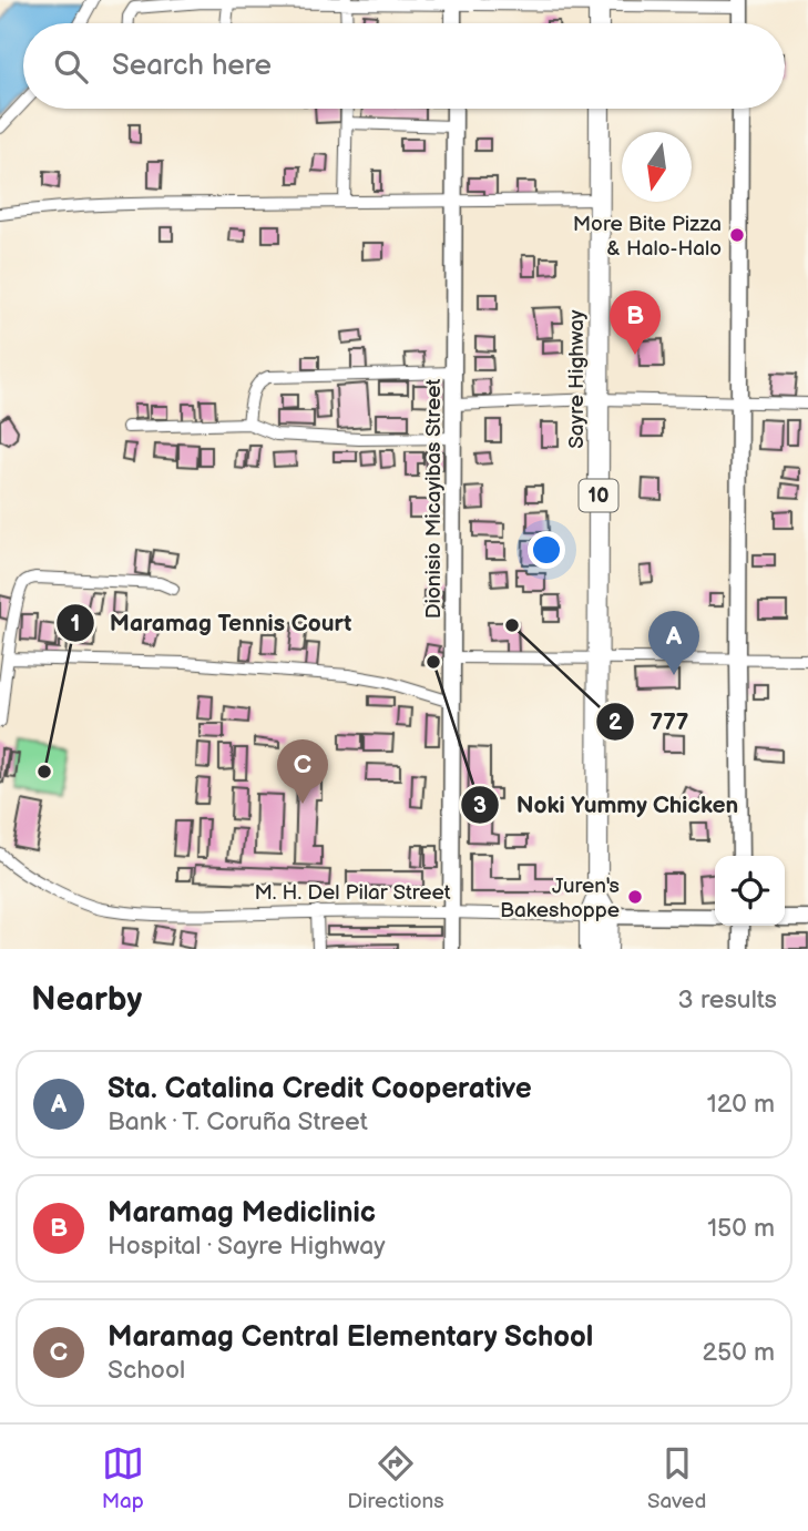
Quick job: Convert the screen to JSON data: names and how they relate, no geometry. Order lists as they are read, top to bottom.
{
  "streets": {
    "highway": ["Sayre Highway", "10"],
    "street": ["Dionisio Micayibas Street", "M. H. Del Pilar Street"]
  },
  "crossings": [
    ["Sayre Highway", "M. H. Del Pilar Street"],
    ["Dionisio Micayibas Street", "M. H. Del Pilar Street"]
  ],
  "places": [
    "More Bite Pizza & Halo-Halo",
    "777",
    "Noki Yummy Chicken",
    "Maramag Tennis Court",
    "Juren's Bakeshoppe"
  ],
  "north": "bottom",
  "page": {
    "search": "Search here",
    "pins": ["B", "A", "C"],
    "heading": ["Nearby", "3 results"],
    "list": [
      {
        "mark": "A",
        "name": "Sta. Catalina Credit Cooperative",
        "note": "Bank · T. Coruña Street",
        "value": "120 m"
      },
      {
        "mark": "B",
        "name": "Maramag Mediclinic",
        "note": "Hospital · Sayre Highway",
        "value": "150 m"
      },
      {
        "mark": "C",
        "name": "Maramag Central Elementary School",
        "note": "School",
        "value": "250 m"
      }
    ],
    "nav": ["Map", "Directions", "Saved"]
  }
}
